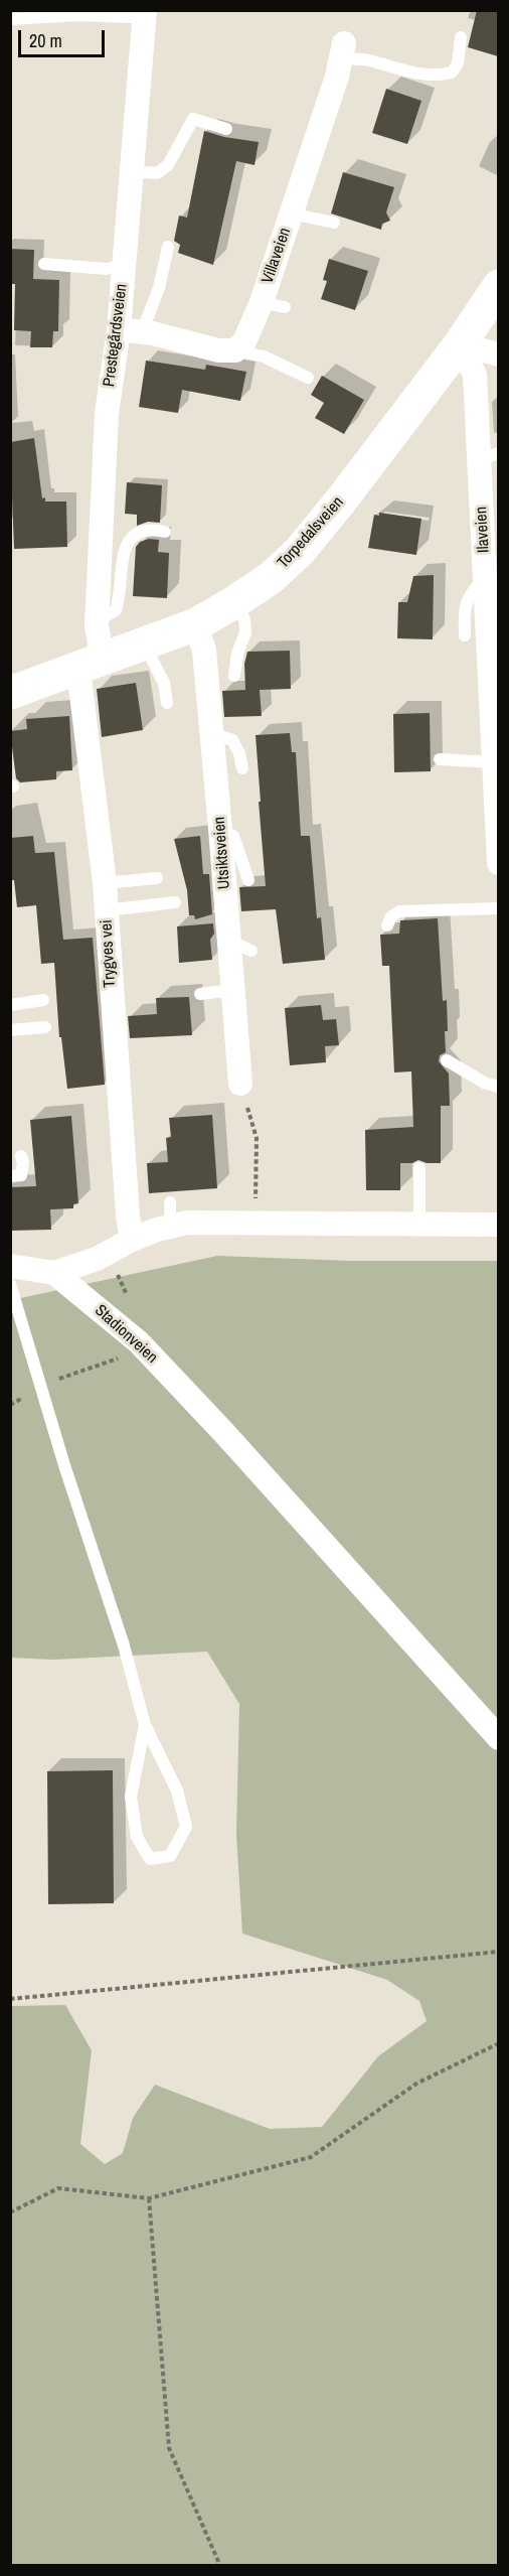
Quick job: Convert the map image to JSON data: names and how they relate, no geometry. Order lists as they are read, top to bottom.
{
  "streets": {
    "main road": ["Torpedalsveien"],
    "street": [
      "Villaveien",
      "Prestegårdsveien",
      "Ilaveien",
      "Utsiktsveien",
      "Trygves vei",
      "Stadionveien"
    ]
  },
  "crossings": [
    ["Prestegårdsveien", "Torpedalsveien"],
    ["Prestegårdsveien", "Trygves vei"],
    ["Ilaveien", "Torpedalsveien"],
    ["Torpedalsveien", "Utsiktsveien"],
    ["Torpedalsveien", "Trygves vei"]
  ],
  "scale_bar": "20 m"
}
